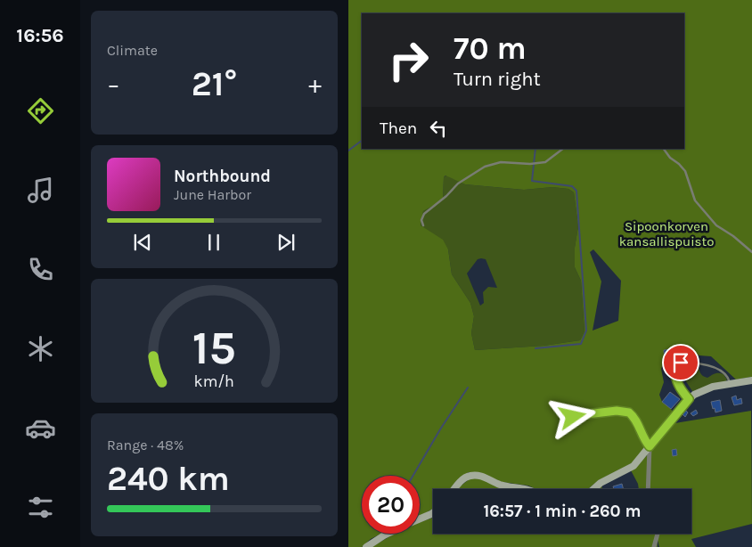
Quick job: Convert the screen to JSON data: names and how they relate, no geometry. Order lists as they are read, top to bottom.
{
  "parks": ["Sipoonkorven kansallispuisto"],
  "page": {
    "tabs": "16:56",
    "tile": [
      "Climate",
      ["Range · 48%", "240 km"]
    ],
    "turn": ["70 m", "Turn right"],
    "heat": ["−", "21°", "+"],
    "then": "Then",
    "song": ["Northbound", "June Harbor"],
    "limit": "20",
    "trip": "16:57 · 1 min · 260 m",
    "gauge": ["15", "km/h"]
  }
}
